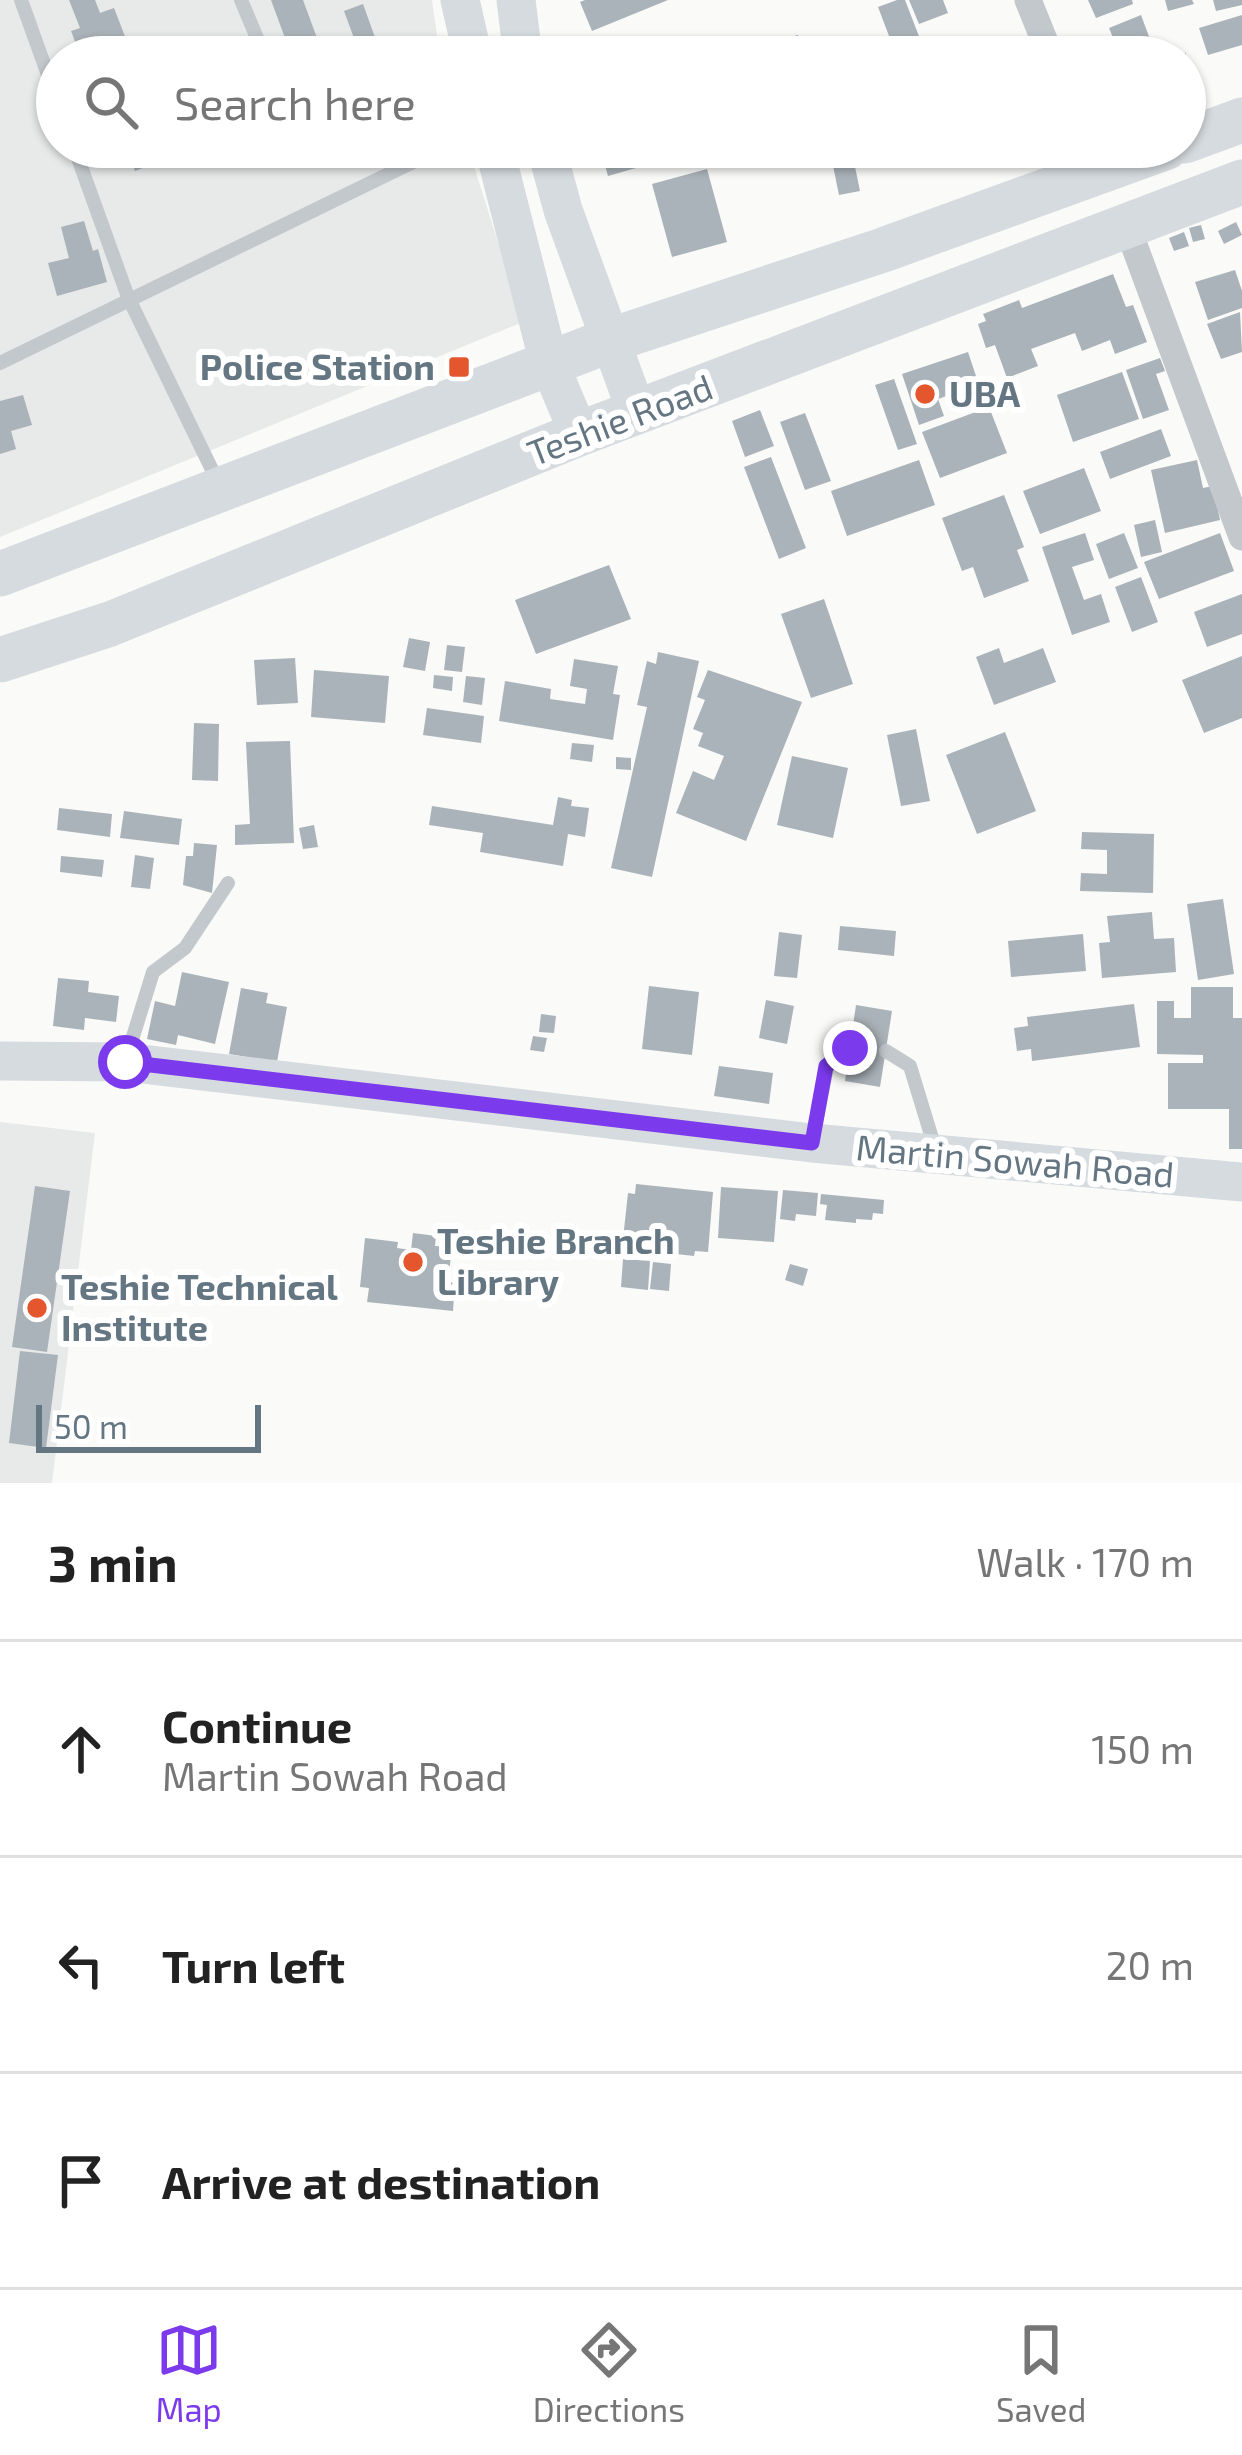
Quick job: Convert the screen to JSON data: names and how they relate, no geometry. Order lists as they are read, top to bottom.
{
  "streets": {
    "main road": ["Teshie Road"],
    "street": ["Martin Sowah Road"]
  },
  "places": {
    "transit": ["Police Station"],
    "other": ["UBA", "Teshie Branch Library", "Teshie Technical Institute"]
  },
  "scale_bar": "50 m",
  "page": {
    "search": "Search here",
    "scale": "50 m",
    "heading": ["3 min", "Walk · 170 m"],
    "list": [
      ["Continue", "Martin Sowah Road", "150 m"],
      ["Turn left", "20 m"],
      "Arrive at destination"
    ],
    "nav": ["Map", "Directions", "Saved"]
  }
}
